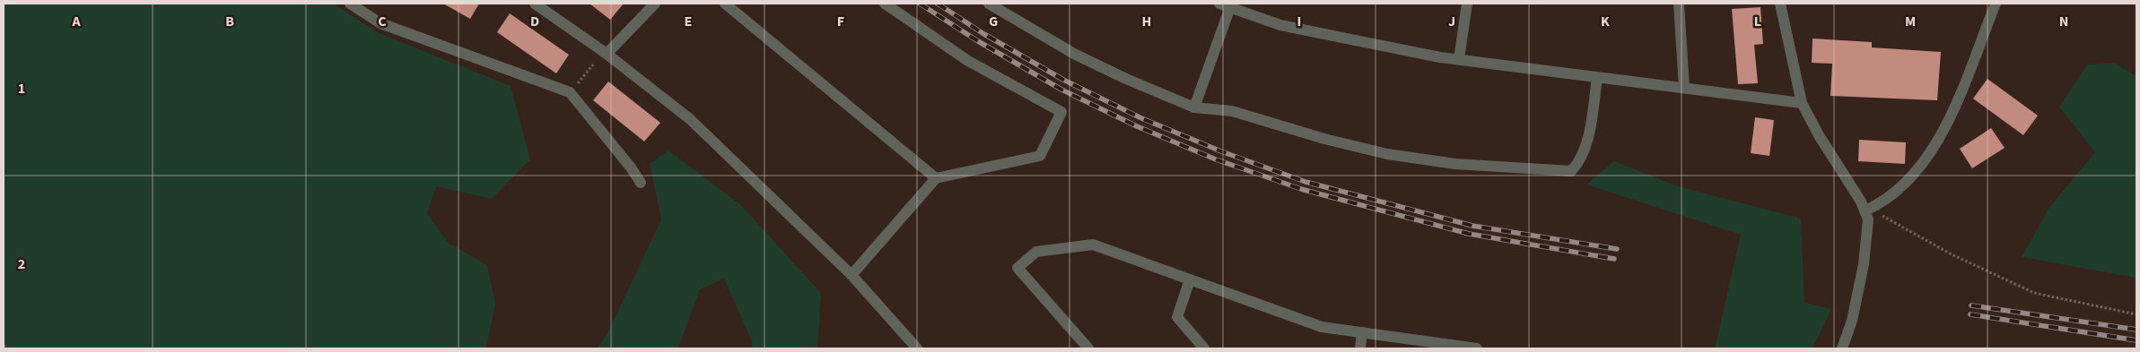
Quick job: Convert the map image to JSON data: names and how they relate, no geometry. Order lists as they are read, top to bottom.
{
  "grid": {
    "columns": [
      "A",
      "B",
      "C",
      "D",
      "E",
      "F",
      "G",
      "H",
      "I",
      "J",
      "K",
      "L",
      "M",
      "N"
    ],
    "rows": ["1", "2"]
  }
}
